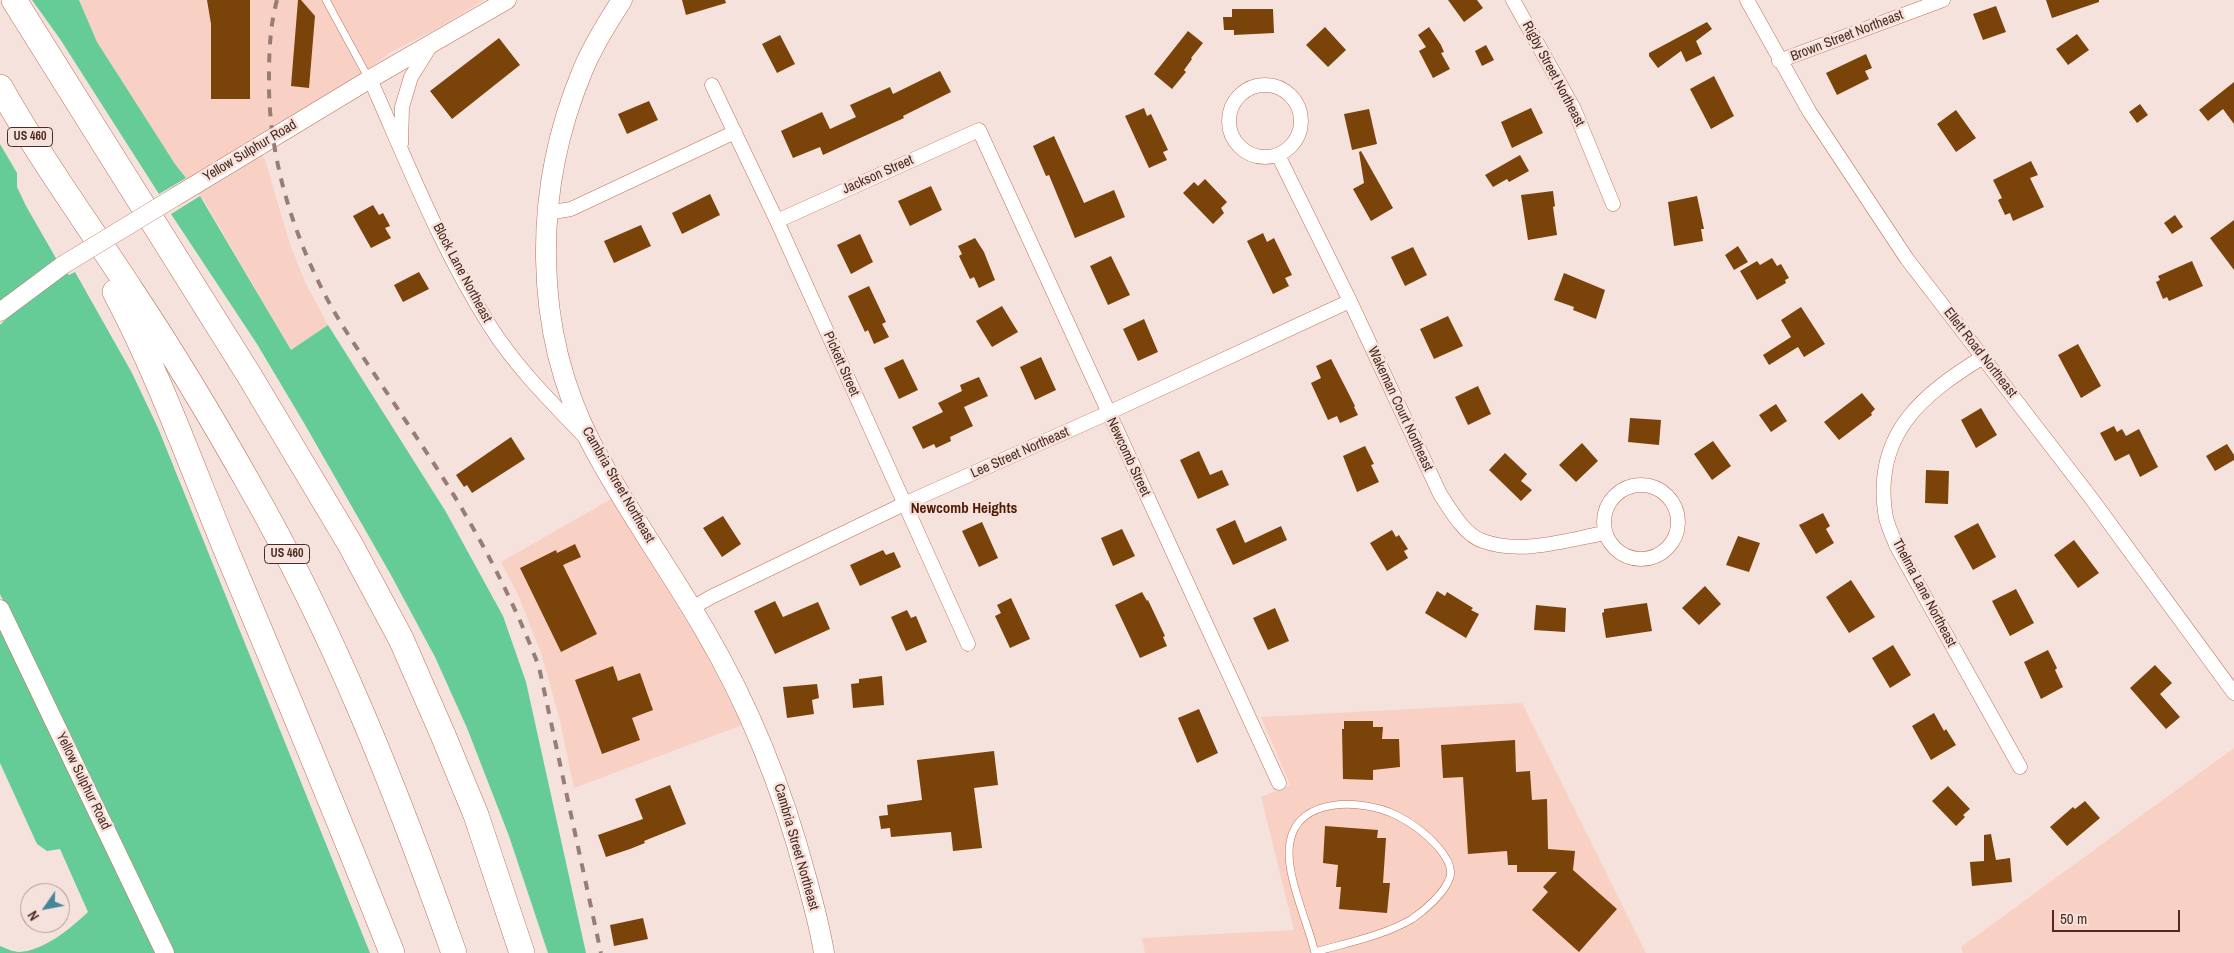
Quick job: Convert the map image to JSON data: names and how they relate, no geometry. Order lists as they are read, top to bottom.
{
  "streets": {
    "highway": ["US 460"],
    "main road": ["Cambria Street Northeast"],
    "street": [
      "Brown Street Northeast",
      "Rigby Street Northeast",
      "Yellow Sulphur Road",
      "Jackson Street",
      "Block Lane Northeast",
      "Ellett Road Northeast",
      "Pickett Street",
      "Wakeman Court Northeast",
      "Lee Street Northeast",
      "Newcomb Street",
      "Thelma Lane Northeast"
    ]
  },
  "crossings": [
    ["Brown Street Northeast", "Ellett Road Northeast"],
    ["Yellow Sulphur Road", "Block Lane Northeast"],
    ["Jackson Street", "Pickett Street"],
    ["Jackson Street", "Newcomb Street"],
    ["Block Lane Northeast", "Cambria Street Northeast"],
    ["Ellett Road Northeast", "Thelma Lane Northeast"],
    ["Pickett Street", "Lee Street Northeast"],
    ["Wakeman Court Northeast", "Lee Street Northeast"],
    ["Lee Street Northeast", "Newcomb Street"],
    ["Lee Street Northeast", "Cambria Street Northeast"]
  ],
  "districts": ["Newcomb Heights"],
  "scale_bar": "50 m",
  "north": "bottom left"
}
